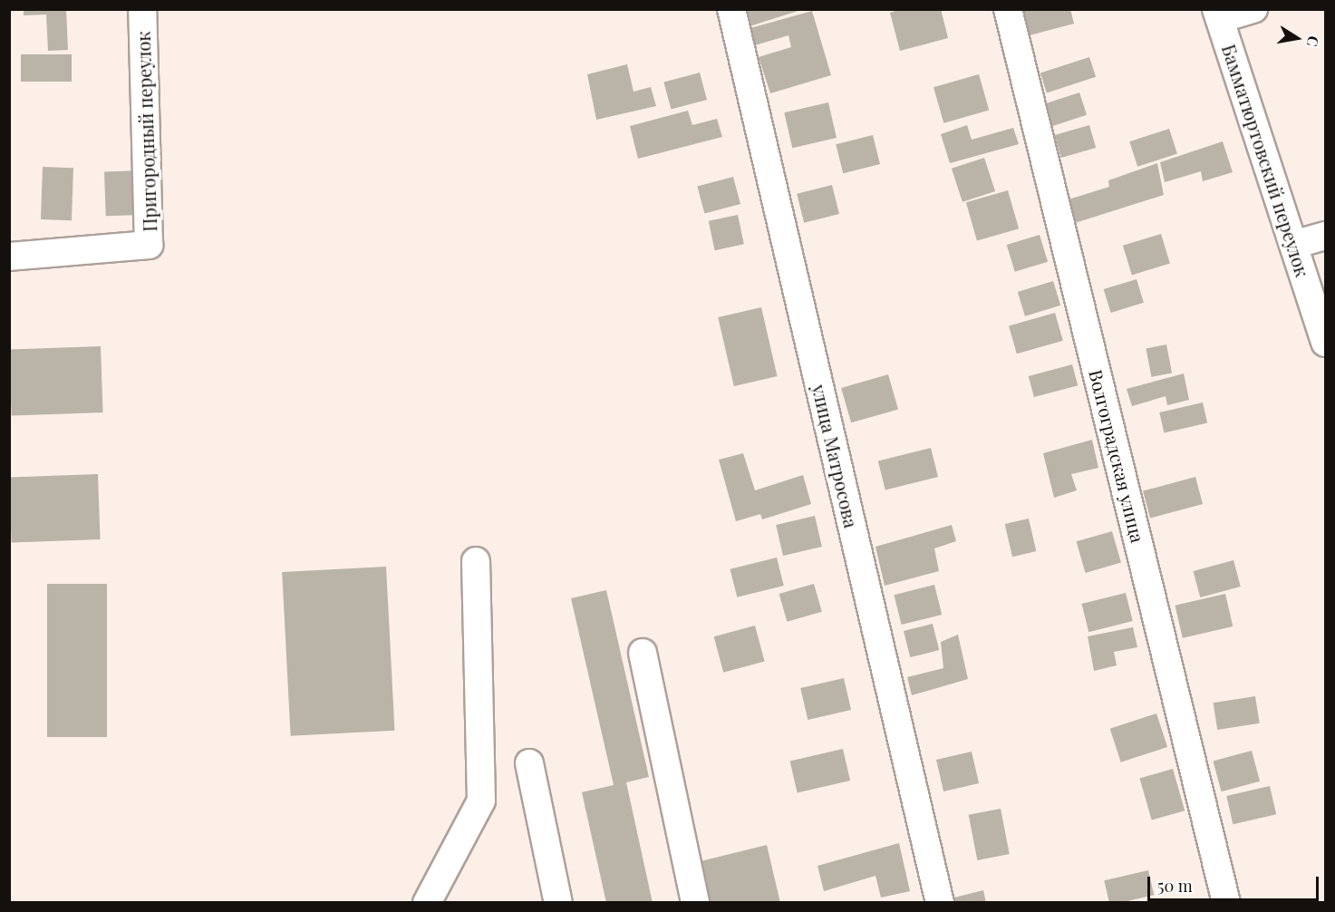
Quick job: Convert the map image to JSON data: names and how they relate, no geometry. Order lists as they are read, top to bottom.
{
  "streets": {
    "street": [
      "Пригородный переулок",
      "Бамматюртовский переулок",
      "улица Матросова",
      "Волгоградская улица"
    ]
  },
  "scale_bar": "50 m",
  "north": "right"
}
